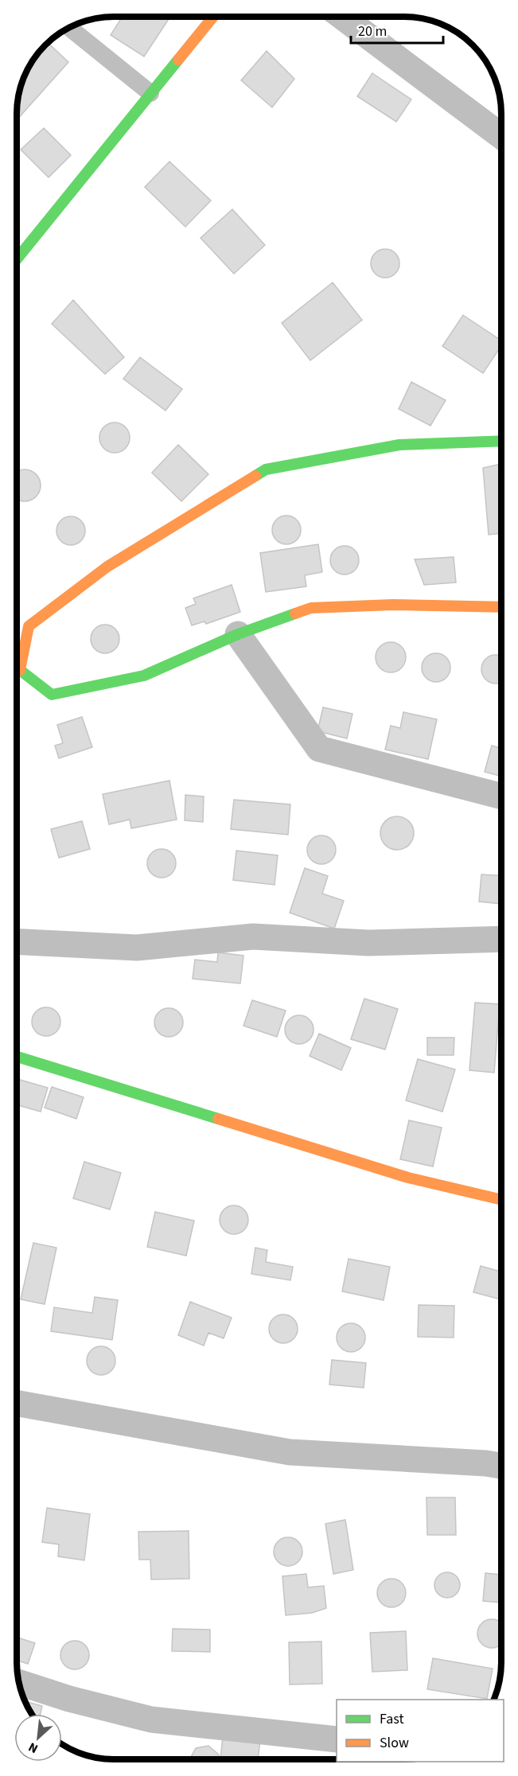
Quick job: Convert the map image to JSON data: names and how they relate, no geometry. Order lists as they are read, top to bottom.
{
  "legend": ["Fast", "Slow"],
  "scale_bar": "20 m",
  "north": "bottom left"
}
